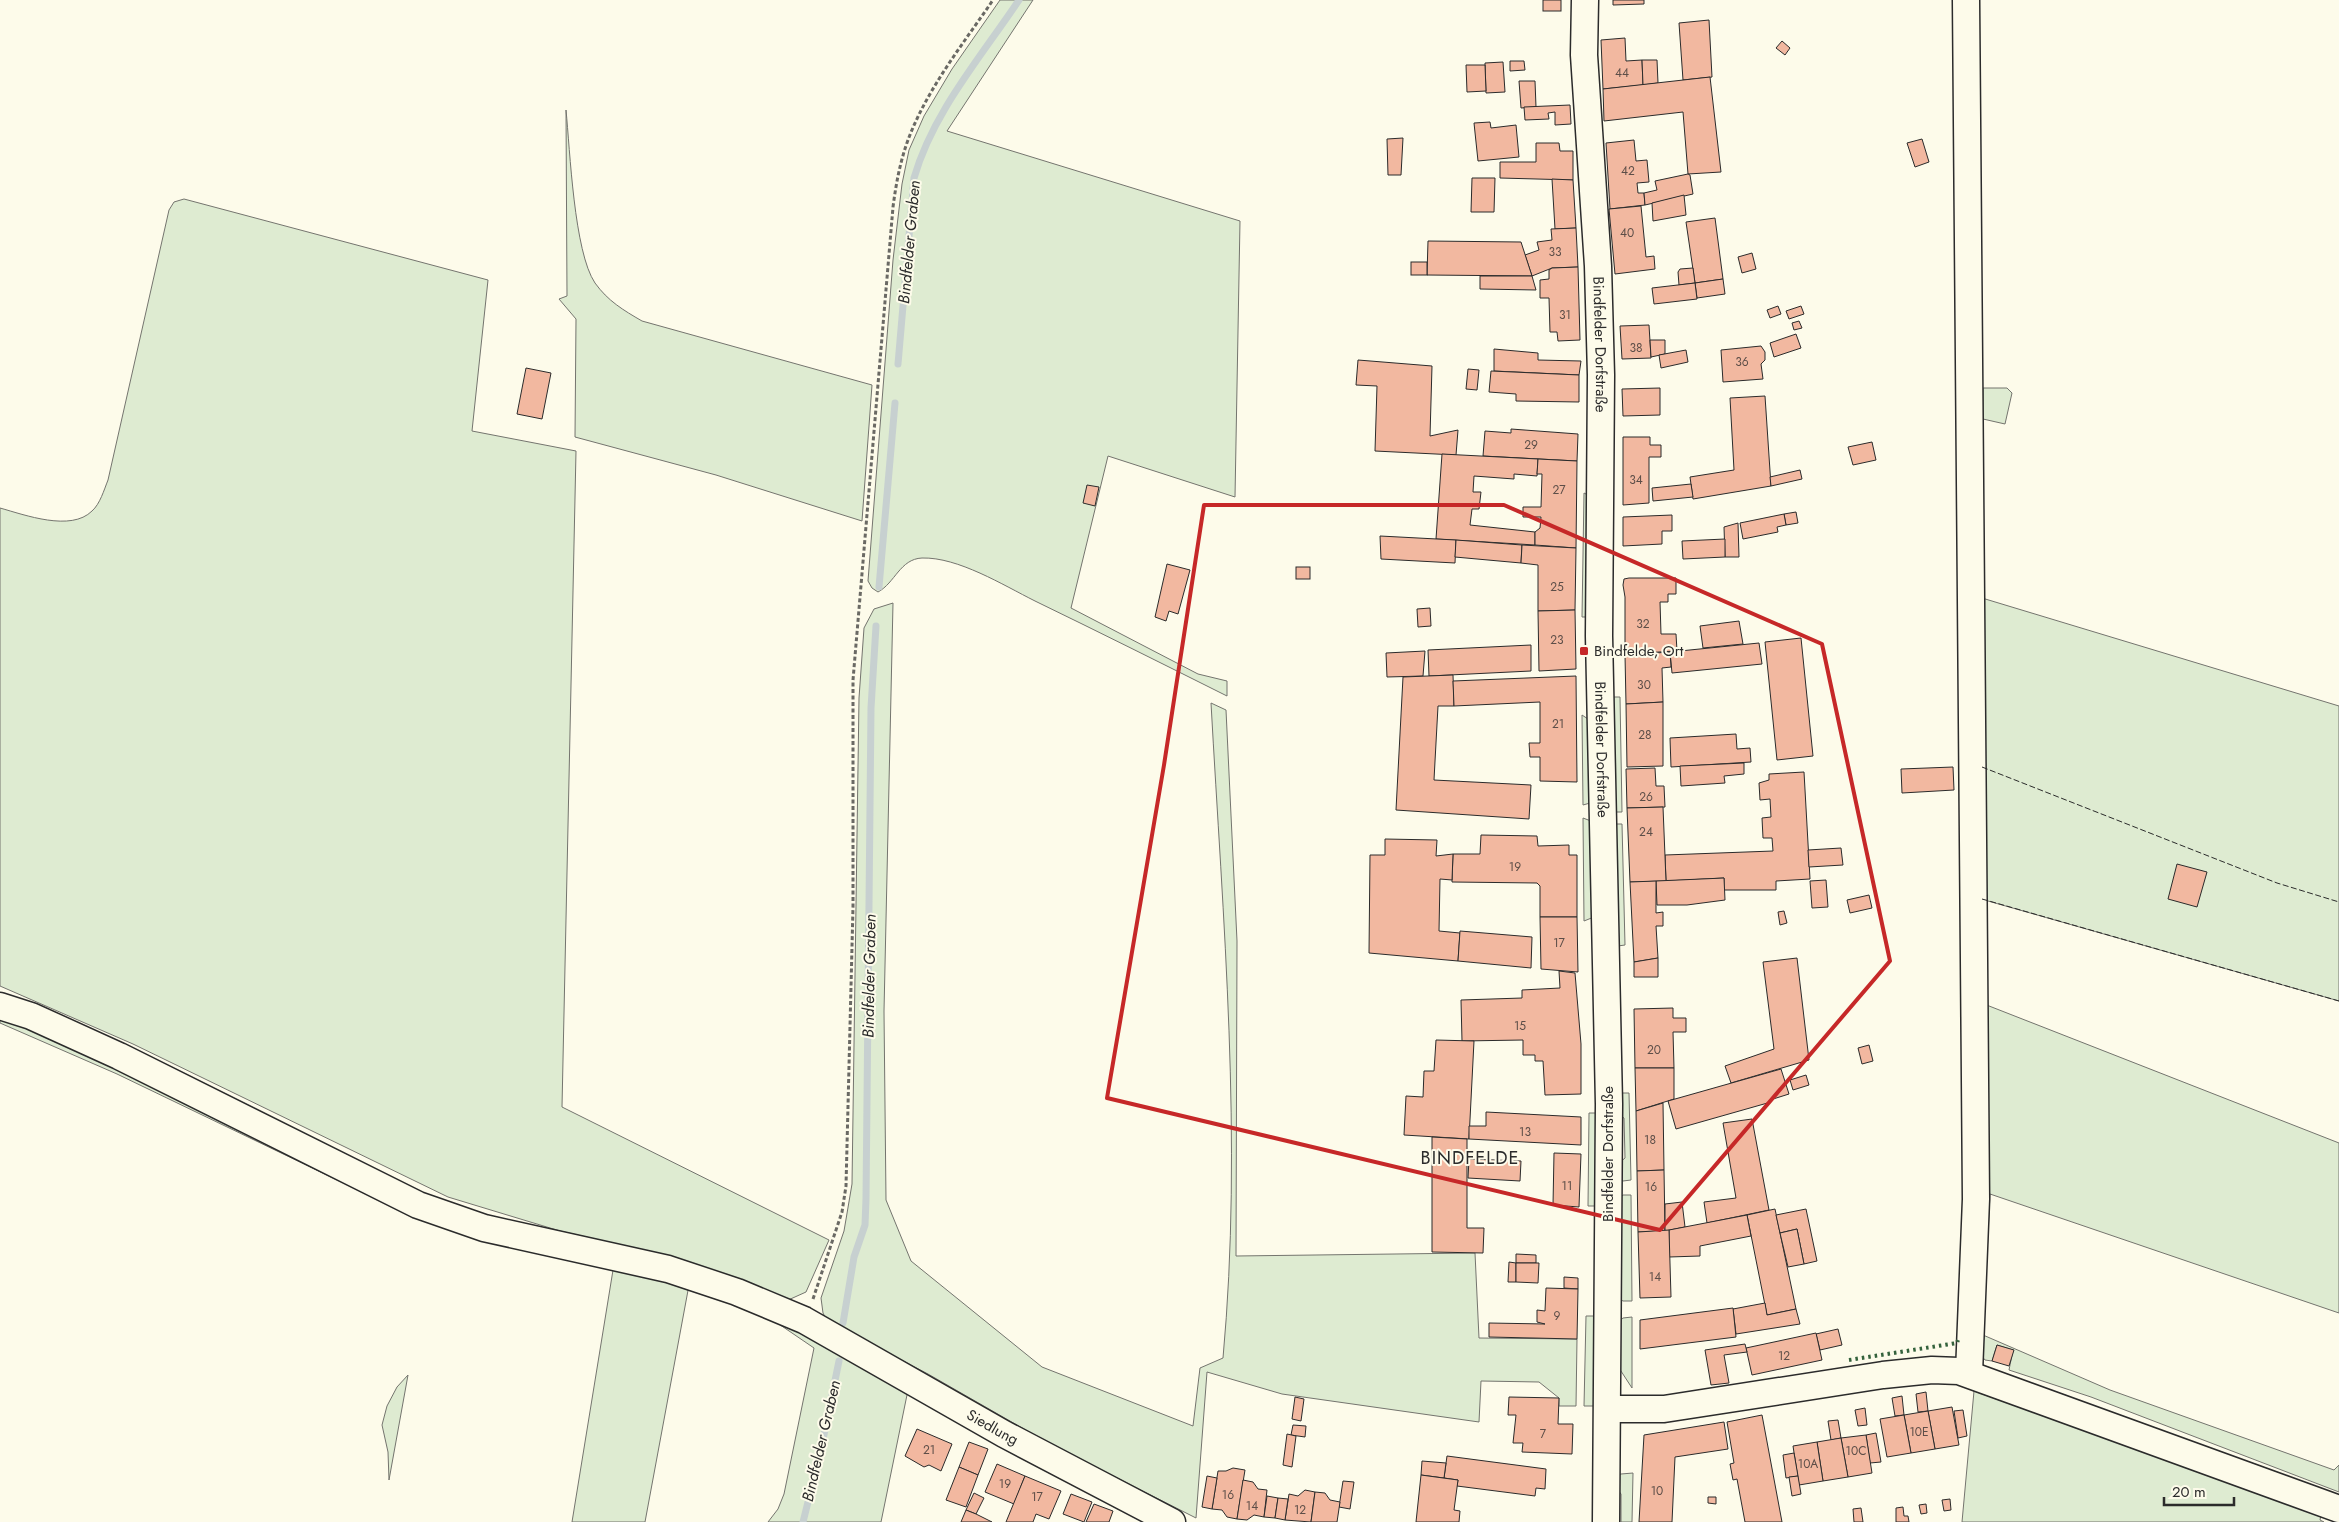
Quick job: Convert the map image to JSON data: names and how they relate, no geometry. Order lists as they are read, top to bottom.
{
  "streets": {
    "street": ["Bindfelder Dorfstraße", "Siedlung"]
  },
  "districts": ["BINDFELDE"],
  "water": ["Bindfelder Graben"],
  "places": {
    "transit": ["Bindfelde, Ort"]
  },
  "house_numbers": [
    "44",
    "42",
    "40",
    "33",
    "31",
    "38",
    "36",
    "29",
    "34",
    "27",
    "25",
    "32",
    "23",
    "30",
    "21",
    "28",
    "26",
    "24",
    "19",
    "17",
    "15",
    "20",
    "13",
    "18",
    "11",
    "16",
    "14",
    "9",
    "12",
    "10E",
    "7",
    "21",
    "10C",
    "10A",
    "19",
    "10",
    "16",
    "17",
    "14",
    "12"
  ],
  "scale_bar": "20 m"
}
